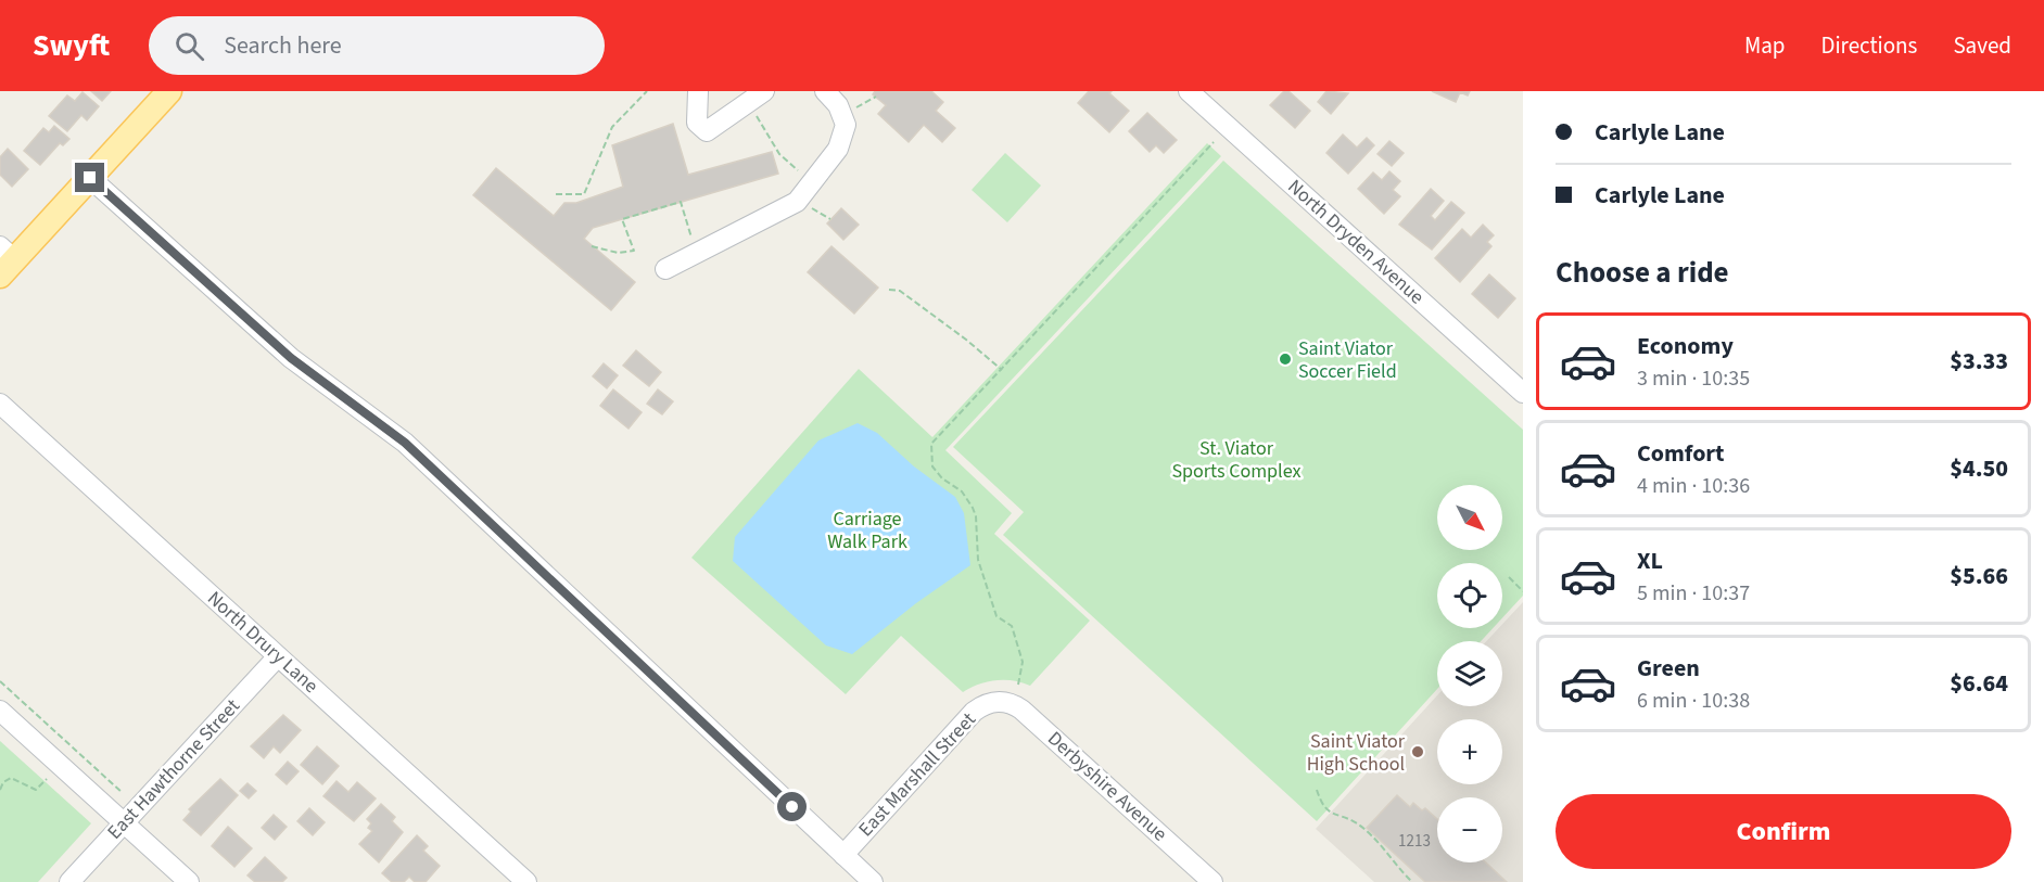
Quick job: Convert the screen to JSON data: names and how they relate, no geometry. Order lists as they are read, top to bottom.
{
  "streets": {
    "street": [
      "North Dryden Avenue",
      "North Drury Lane",
      "East Hawthorne Street",
      "East Marshall Street",
      "Derbyshire Avenue"
    ]
  },
  "crossings": [
    ["North Drury Lane", "East Hawthorne Street"],
    ["East Marshall Street", "Derbyshire Avenue"]
  ],
  "parks": ["St. Viator Sports Complex", "Carriage Walk Park"],
  "places": ["Saint Viator Soccer Field", "Saint Viator High School"],
  "house_numbers": ["1213"],
  "north": "bottom right",
  "page": {
    "header": "Swyft",
    "search": "Search here",
    "nav": ["Map", "Directions", "Saved"],
    "banner": ["Carlyle Lane", "Carlyle Lane"],
    "heading": "Choose a ride",
    "list": [
      {
        "name": "Economy",
        "note": "3 min · 10:35",
        "value": "$3.33"
      },
      {
        "name": "Comfort",
        "note": "4 min · 10:36",
        "value": "$4.50"
      },
      {
        "name": "XL",
        "note": "5 min · 10:37",
        "value": "$5.66"
      },
      {
        "name": "Green",
        "note": "6 min · 10:38",
        "value": "$6.64"
      }
    ],
    "map_buttons": ["+", "−"],
    "buttons": "Confirm"
  }
}
